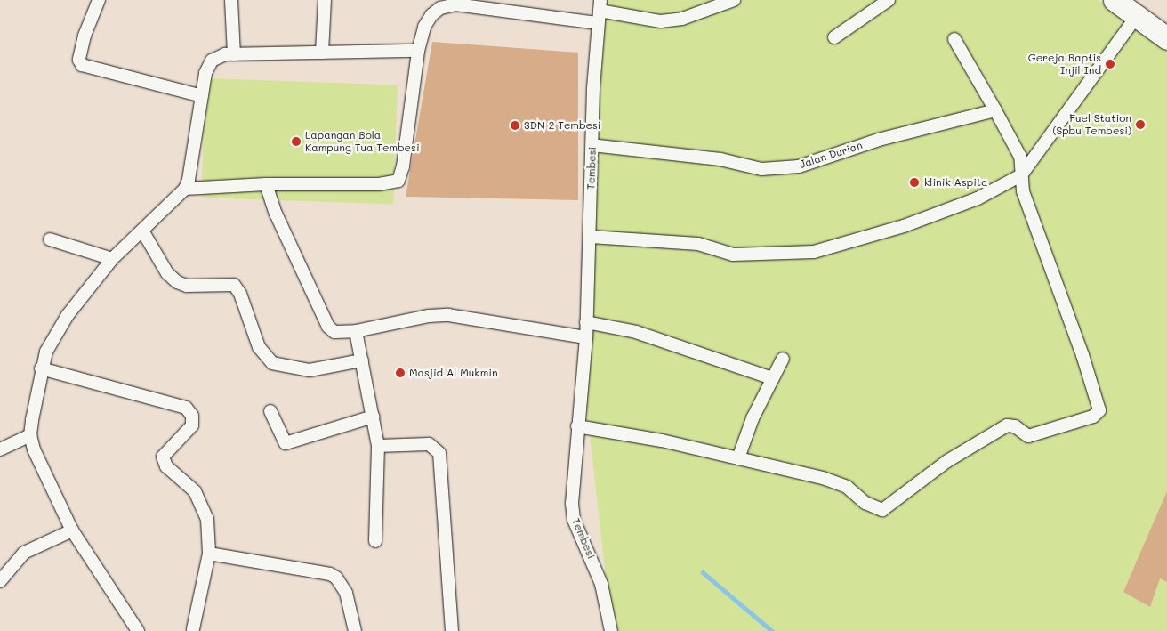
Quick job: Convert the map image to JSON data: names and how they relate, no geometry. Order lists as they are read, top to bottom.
{
  "streets": {
    "street": ["Jalan Durian", "Tembesi"]
  },
  "crossings": [
    ["Jalan Durian", "Tembesi"]
  ],
  "places": [
    "Gereja Baptis Injil Ind",
    "Fuel Station (Spbu Tembesi)",
    "SDN 2 Tembesi",
    "Lapangan Bola Kampung Tua Tembesi",
    "klinik Aspita",
    "Masjid Al Mukmin"
  ]
}
